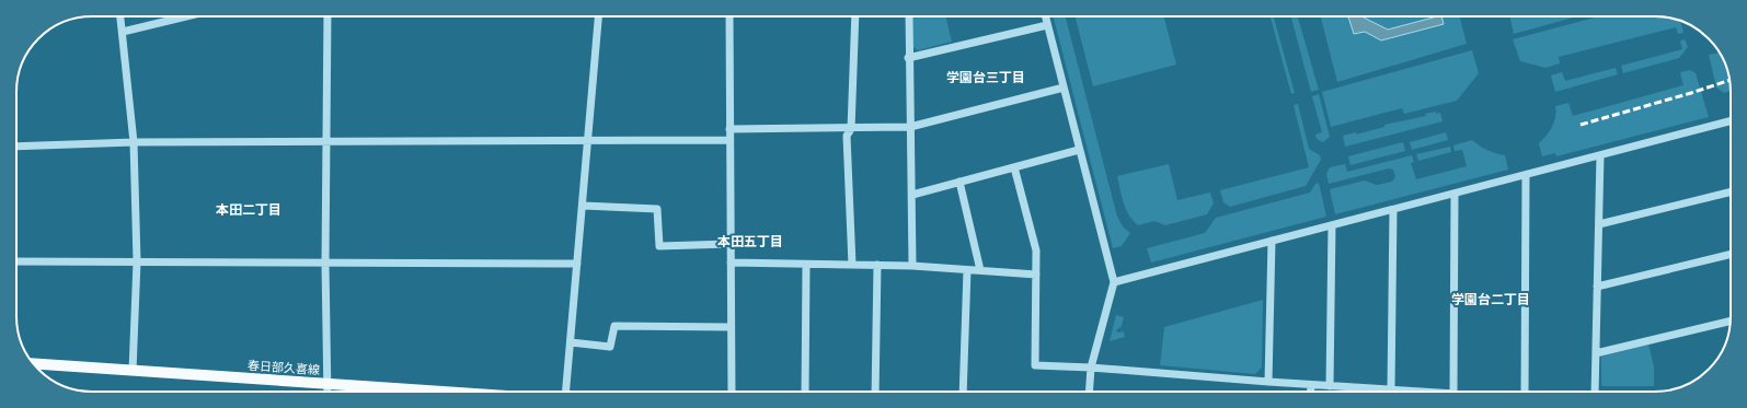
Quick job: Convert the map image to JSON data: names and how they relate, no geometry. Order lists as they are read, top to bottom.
{
  "streets": {
    "main road": ["春日部久喜線"]
  },
  "districts": [
    "学園台三丁目",
    "本田二丁目",
    "本田五丁目",
    "学園台二丁目"
  ]
}
